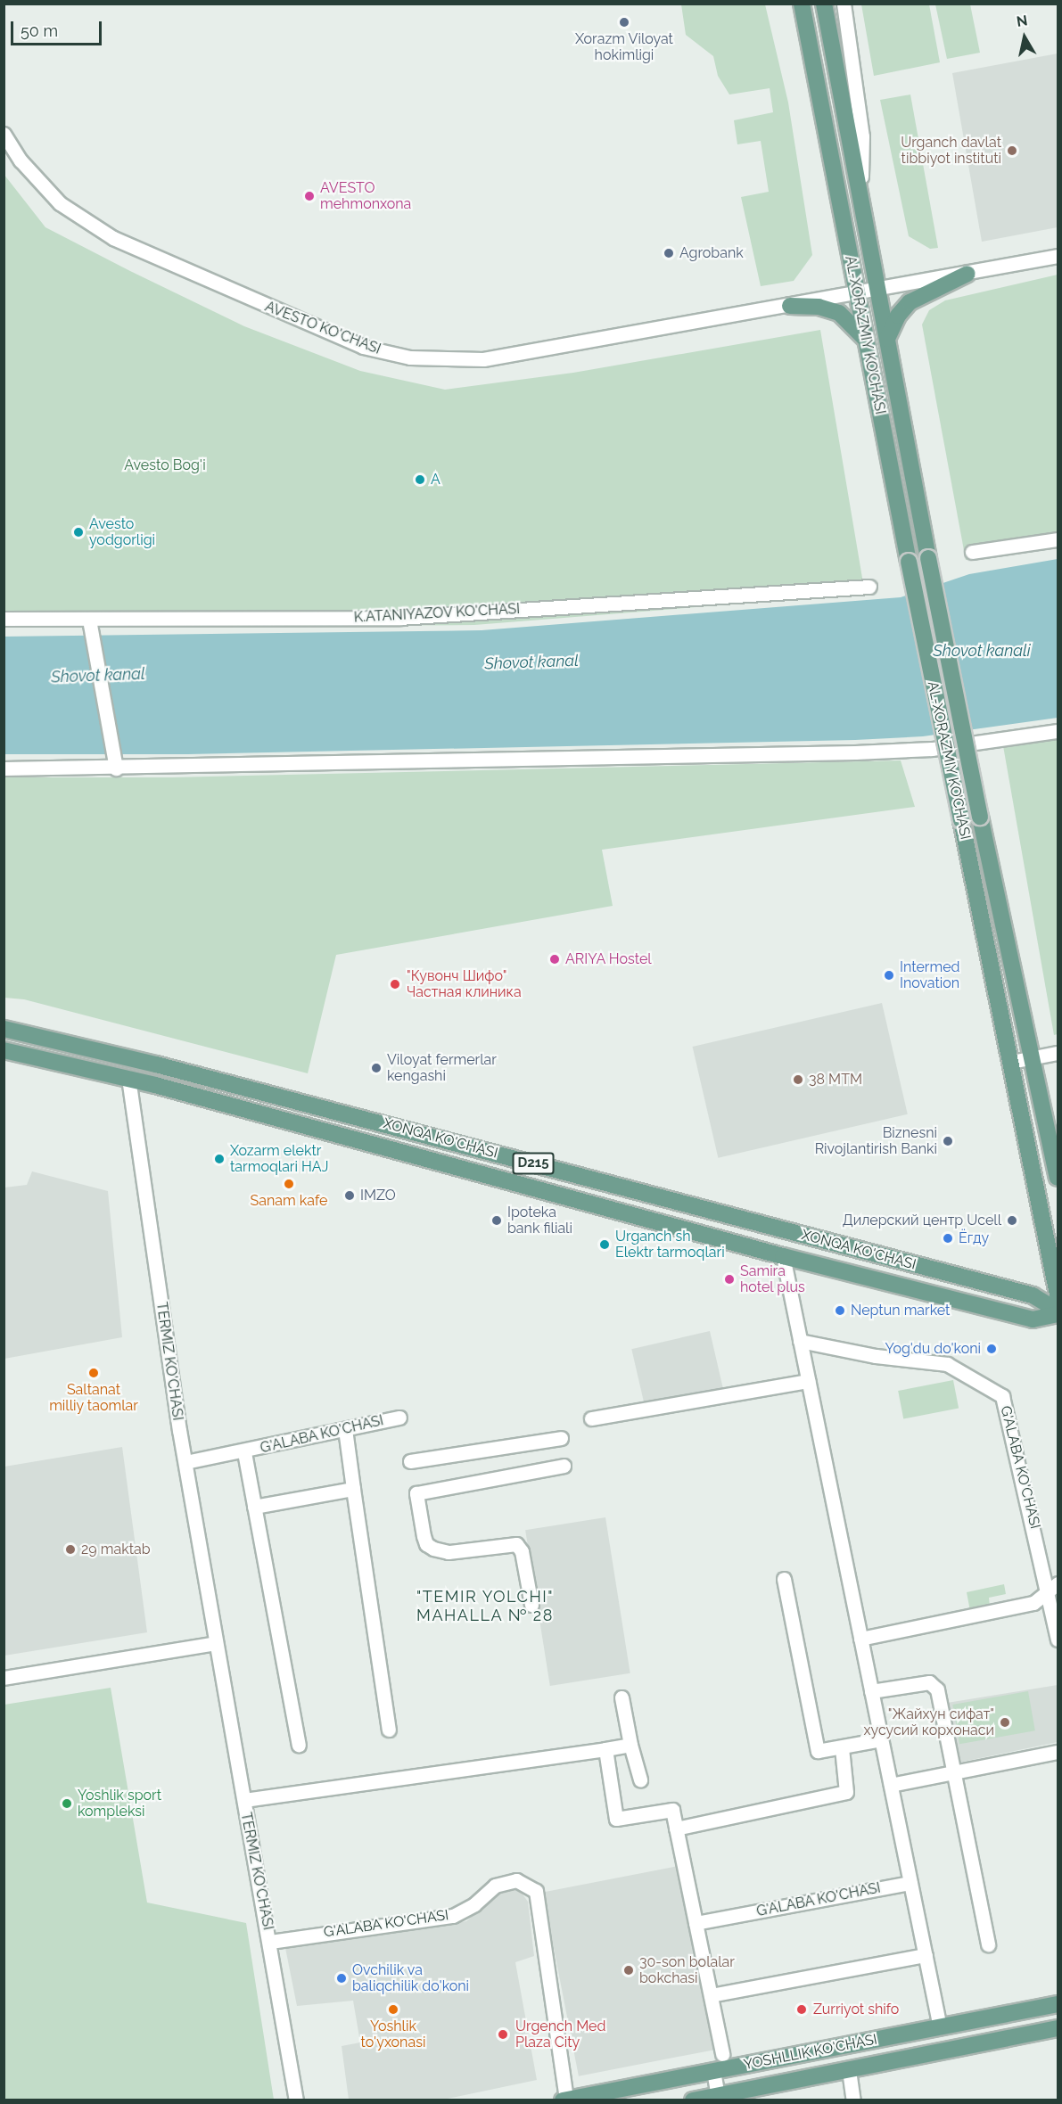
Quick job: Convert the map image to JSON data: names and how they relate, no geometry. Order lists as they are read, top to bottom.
{
  "streets": {
    "main road": [
      "AL-XORAZMIY KO’CHASI",
      "XONQA KO'CHASI",
      "D215",
      "YOSHLLIK KO'CHASI"
    ],
    "street": [
      "AVESTO KO'CHASI",
      "K.ATANIYAZOV KO'CHASI",
      "TERMIZ KO'CHASI",
      "G'ALABA KO'CHASI"
    ]
  },
  "crossings": [
    ["AVESTO KO'CHASI", "AL-XORAZMIY KO’CHASI"],
    ["XONQA KO'CHASI", "TERMIZ KO'CHASI"],
    ["TERMIZ KO'CHASI", "G'ALABA KO'CHASI"],
    ["G'ALABA KO'CHASI", "YOSHLLIK KO'CHASI"]
  ],
  "districts": ["\"TEMIR YOLCHI\" MAHALLA № 28"],
  "water": ["Shovot kanali", "Shovot kanal"],
  "parks": ["Avesto Bog'i"],
  "places": [
    "Xorazm Viloyat hokimligi",
    "Urganch davlat tibbiyot instituti",
    "AVESTO mehmonxona",
    "Agrobank",
    "A",
    "Avesto yodgorligi",
    "ARIYA Hostel",
    "Intermed Inovation",
    "\"Кувонч Шифо\" Частная клиника",
    "Viloyat fermerlar kengashi",
    "38 MTM",
    "Biznesni Rivojlantirish Banki",
    "Xozarm elektr tarmoqlari HAJ",
    "Sanam kafe",
    "IMZO",
    "Ipoteka bank filiali",
    "Дилерский центр Ucell",
    "Ёгду",
    "Urganch sh Elektr tarmoqlari",
    "Samira hotel plus",
    "Neptun market",
    "Yog'du do'koni",
    "Saltanat milliy taomlar",
    "29 maktab",
    "\"Жайхун сифат\" хусусий корхонаси",
    "Yoshlik sport kompleksi",
    "30-son bolalar bokchasi",
    "Ovchilik va baliqchilik do'koni",
    "Yoshlik to'yxonasi",
    "Zurriyot shifo",
    "Urgench Med Plaza City"
  ],
  "scale_bar": "50 m",
  "north": "top"
}
